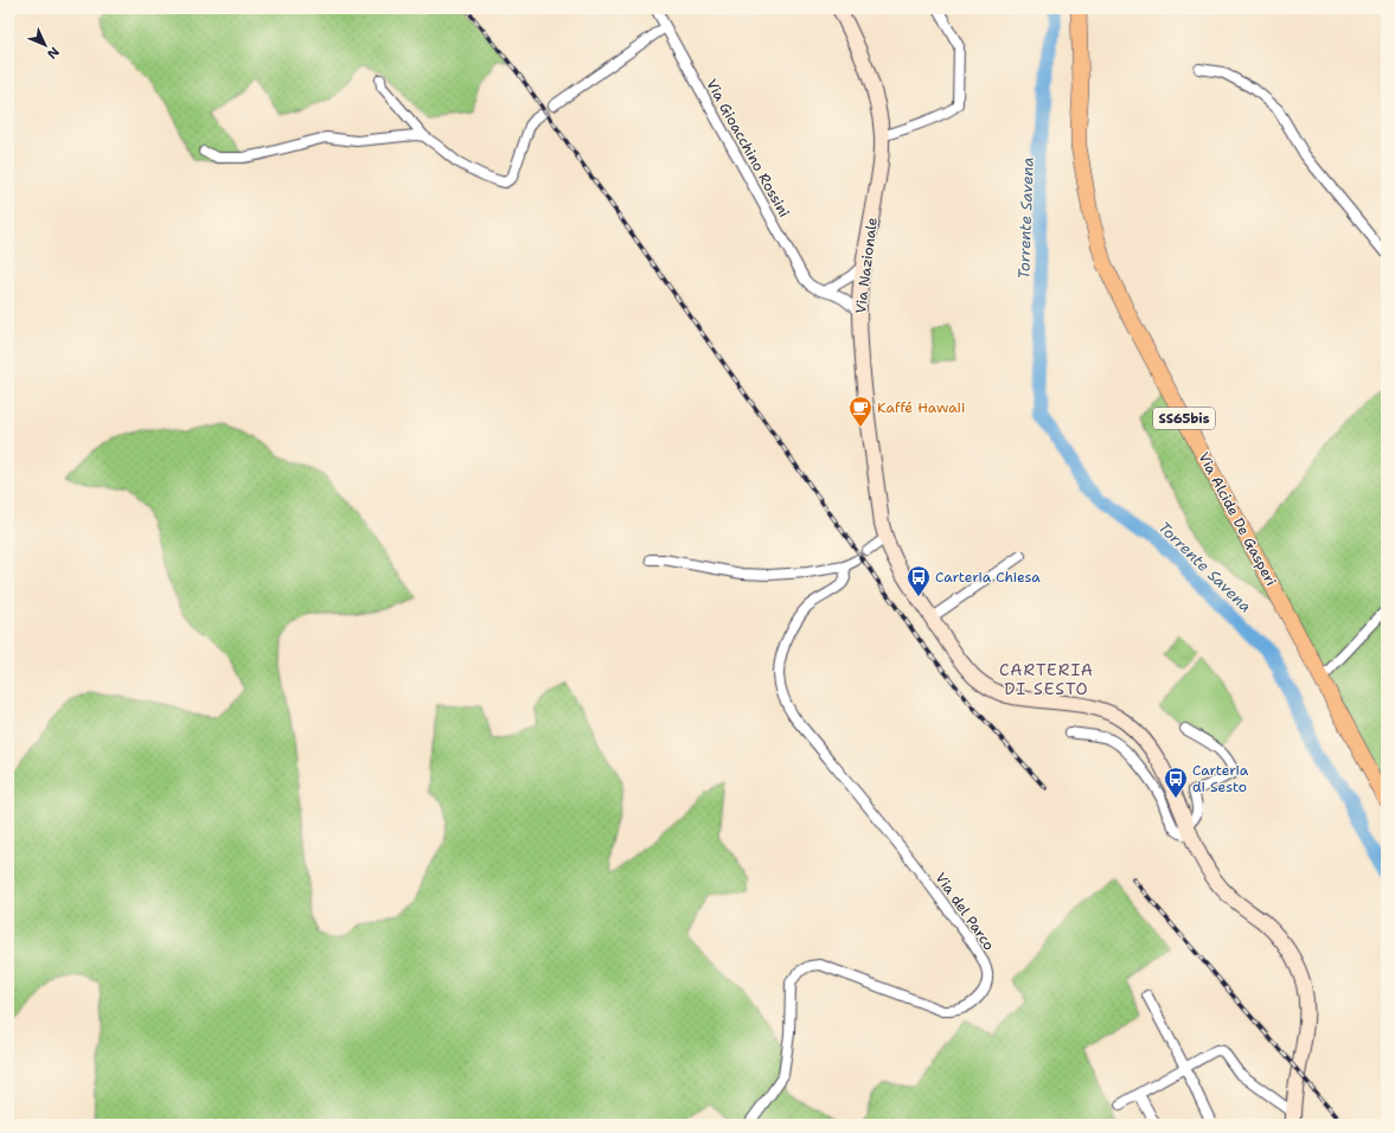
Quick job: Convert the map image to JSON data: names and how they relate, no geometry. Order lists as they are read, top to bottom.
{
  "streets": {
    "main road": ["Via Nazionale", "SS65bis", "Via Alcide De Gasperi"],
    "street": ["Via Gioacchino Rossini", "Via del Parco"]
  },
  "crossings": [
    ["Via Gioacchino Rossini", "Via Nazionale"]
  ],
  "districts": ["CARTERIA DI SESTO"],
  "water": ["Torrente Savena"],
  "places": {
    "cafe": ["Kaffé Hawaii"],
    "bus stop": ["Carteria Chiesa", "Carteria di Sesto"]
  },
  "north": "bottom right"
}
